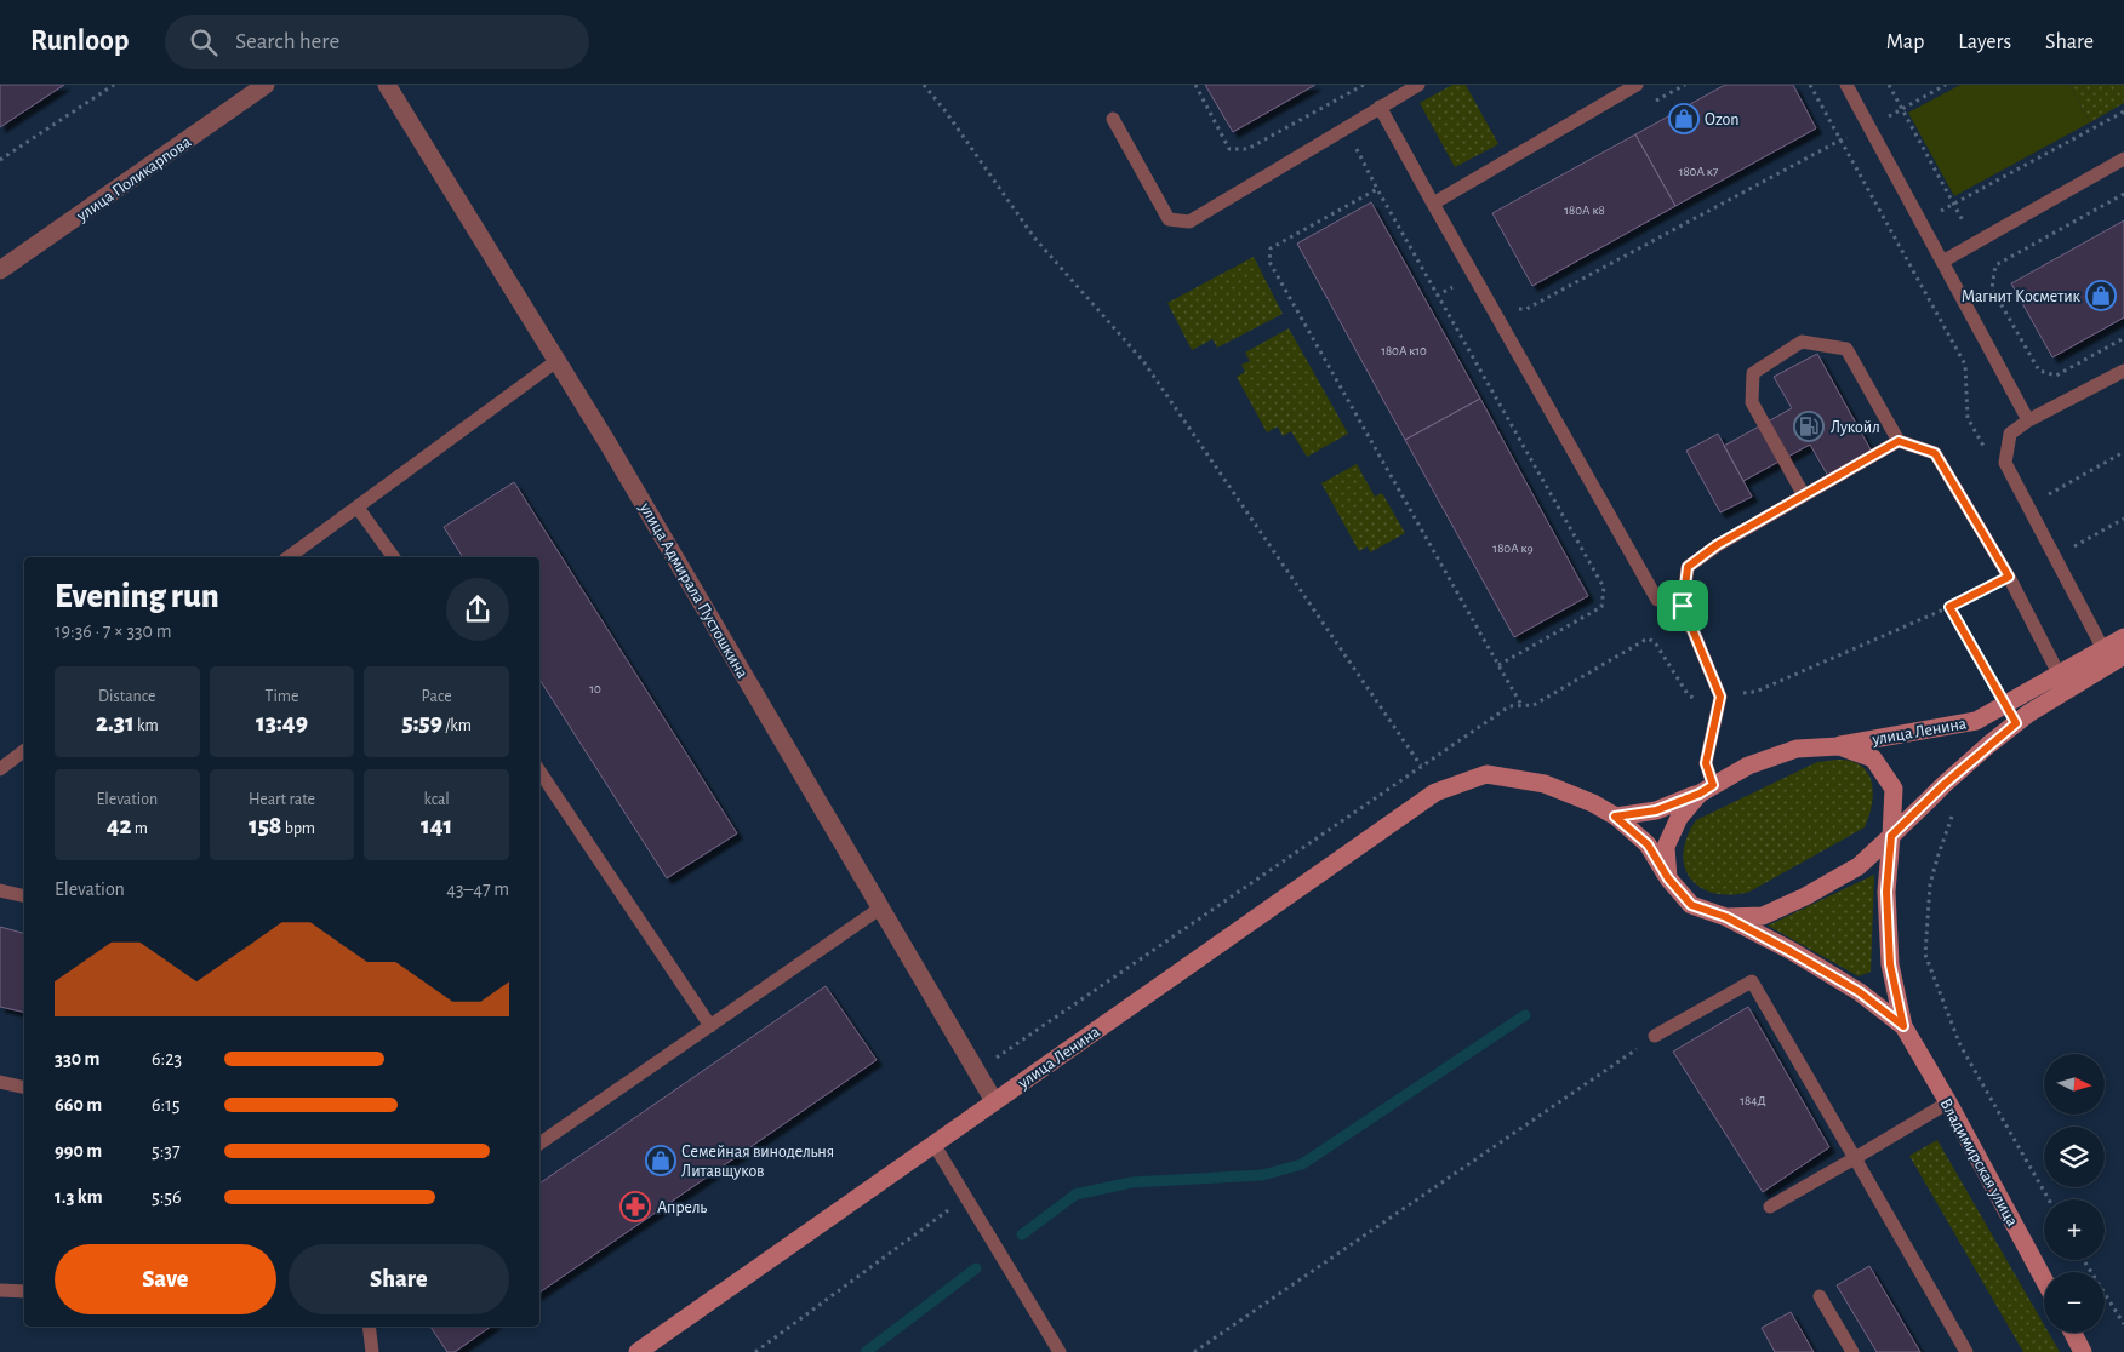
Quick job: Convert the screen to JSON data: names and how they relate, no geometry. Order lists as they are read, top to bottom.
{
  "streets": {
    "street": [
      "улица Поликарпова",
      "улица Адмирала Пустошкина",
      "улица Ленина",
      "Владимирская улица"
    ]
  },
  "crossings": [
    ["улица Адмирала Пустошкина", "улица Ленина"],
    ["улица Ленина", "Владимирская улица"]
  ],
  "places": {
    "shop": ["Ozon", "Магнит Косметик", "Семейная винодельня Литавщуков"],
    "fuel station": ["Лукойл"],
    "pharmacy": ["Апрель"]
  },
  "house_numbers": [
    "180А к7",
    "180А к8",
    "180А к10",
    "180А к9",
    "10",
    "184Д"
  ],
  "north": "right",
  "page": {
    "header": "Runloop",
    "search": "Search here",
    "nav": ["Map", "Layers", "Share"],
    "heading": ["Evening run", "19:36 · 7 × 330 m"],
    "stats": [
      ["Distance", "2.31 km"],
      ["Time", "13:49"],
      ["Pace", "5:59 /km"],
      ["Elevation", "42 m"],
      ["Heart rate", "158 bpm"],
      ["kcal", "141"]
    ],
    "chart": ["Elevation", "43–47 m"],
    "list": [
      {
        "name": "330 m",
        "note": "6:23"
      },
      {
        "name": "660 m",
        "note": "6:15"
      },
      {
        "name": "990 m",
        "note": "5:37"
      },
      {
        "name": "1.3 km",
        "note": "5:56"
      }
    ],
    "map_buttons": ["+", "−"],
    "buttons": ["Save", "Share"]
  }
}
